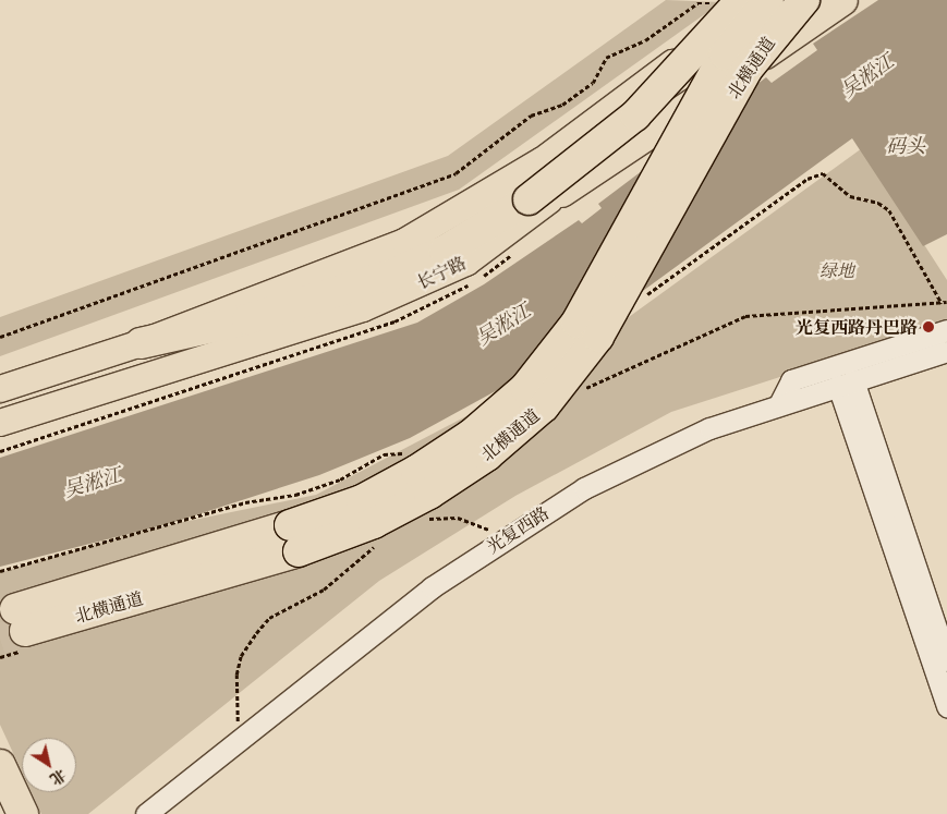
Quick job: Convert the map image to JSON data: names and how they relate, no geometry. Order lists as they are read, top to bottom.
{
  "streets": {
    "highway": ["北横通道"],
    "main road": ["长宁路"],
    "street": ["光复西路"]
  },
  "water": ["吴淞江", "码头"],
  "parks": ["绿地"],
  "places": ["光复西路丹巴路"],
  "north": "bottom right"
}
